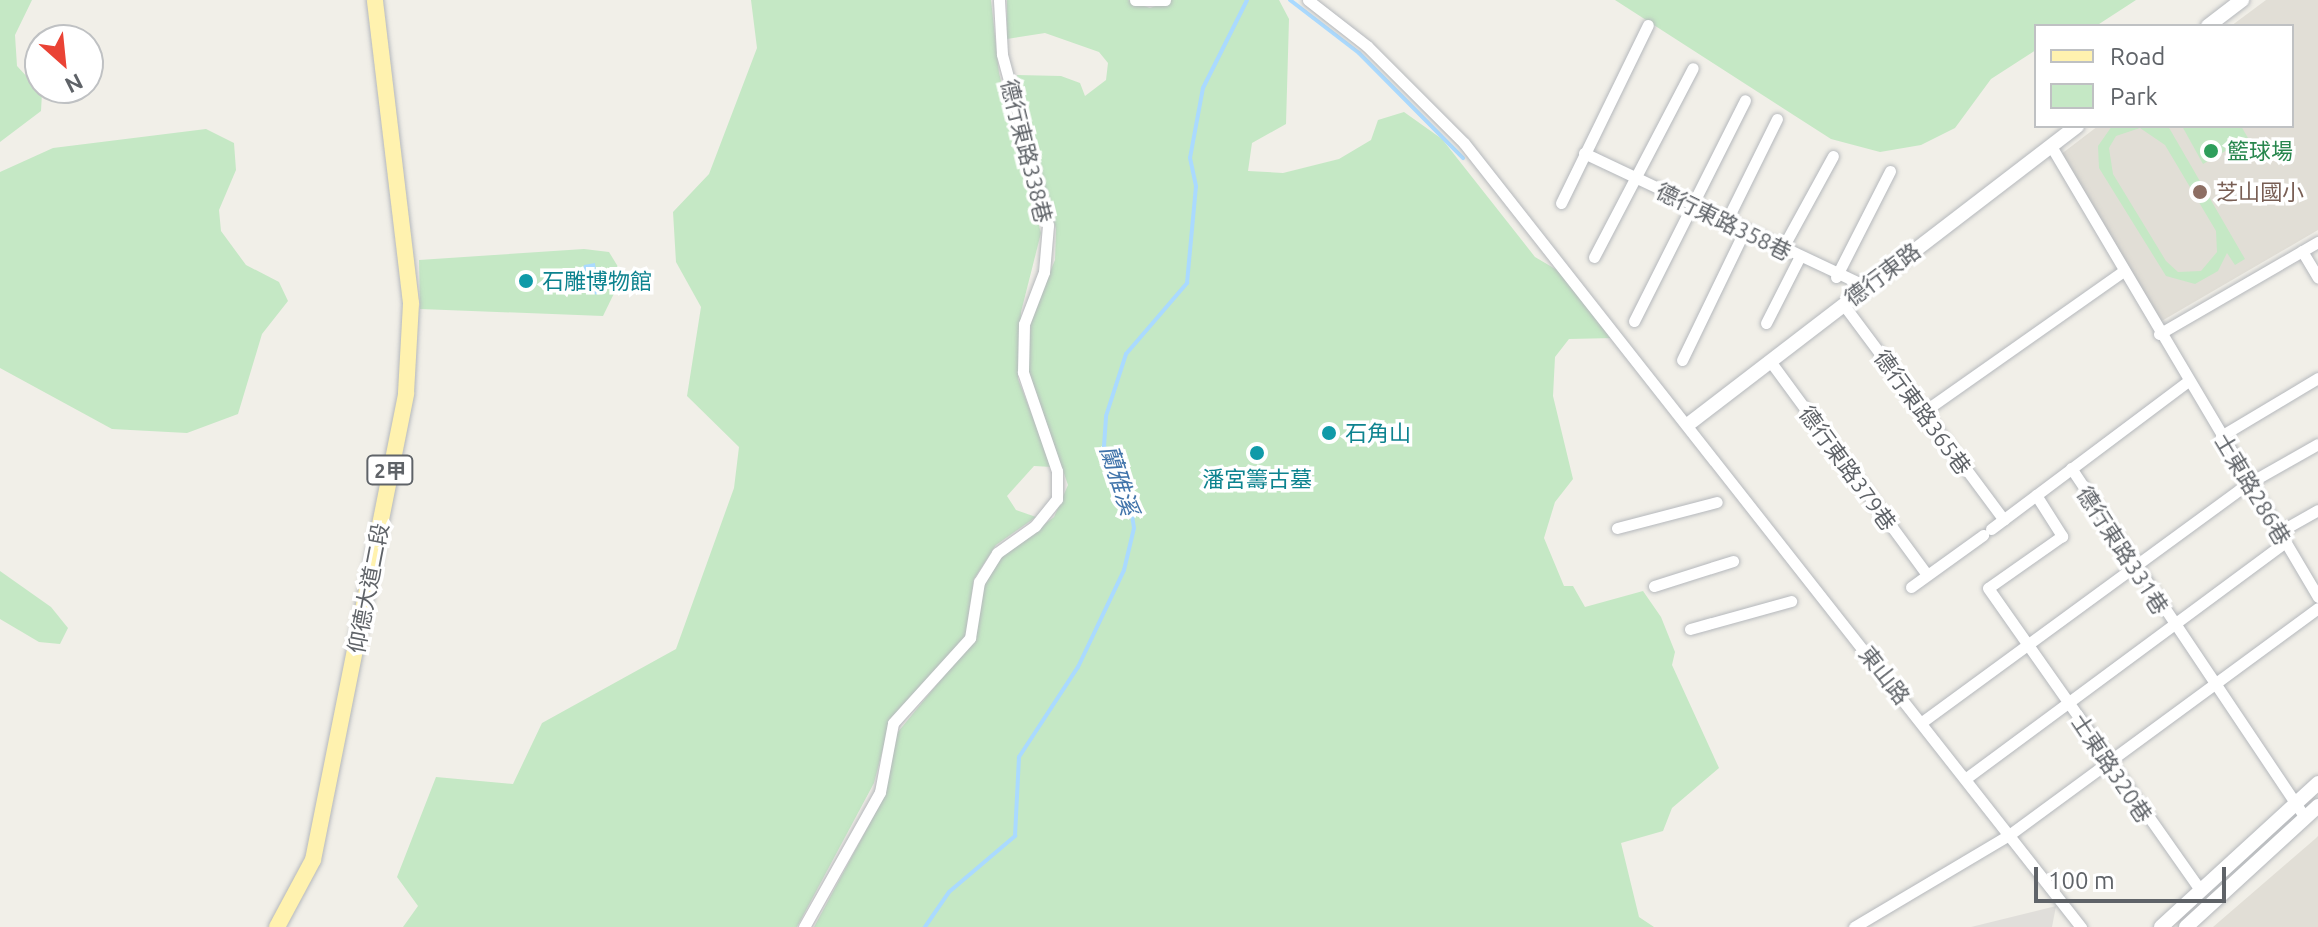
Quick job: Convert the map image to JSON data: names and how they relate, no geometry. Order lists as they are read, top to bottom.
{
  "streets": {
    "main road": ["2甲", "仰德大道二段"],
    "street": [
      "德行東路338巷",
      "德行東路358巷",
      "德行東路",
      "德行東路365巷",
      "德行東路379巷",
      "士東路286巷",
      "德行東路331巷",
      "東山路",
      "士東路320巷"
    ]
  },
  "crossings": [
    ["德行東路358巷", "德行東路"],
    ["德行東路", "德行東路365巷"],
    ["德行東路", "德行東路379巷"],
    ["德行東路", "東山路"],
    ["士東路286巷", "德行東路331巷"]
  ],
  "water": ["蘭雅溪"],
  "places": [
    "籃球場",
    "芝山國小",
    "石雕博物館",
    "石角山",
    "潘宮籌古墓"
  ],
  "legend": ["Road", "Park"],
  "scale_bar": "100 m",
  "north": "bottom right"
}
